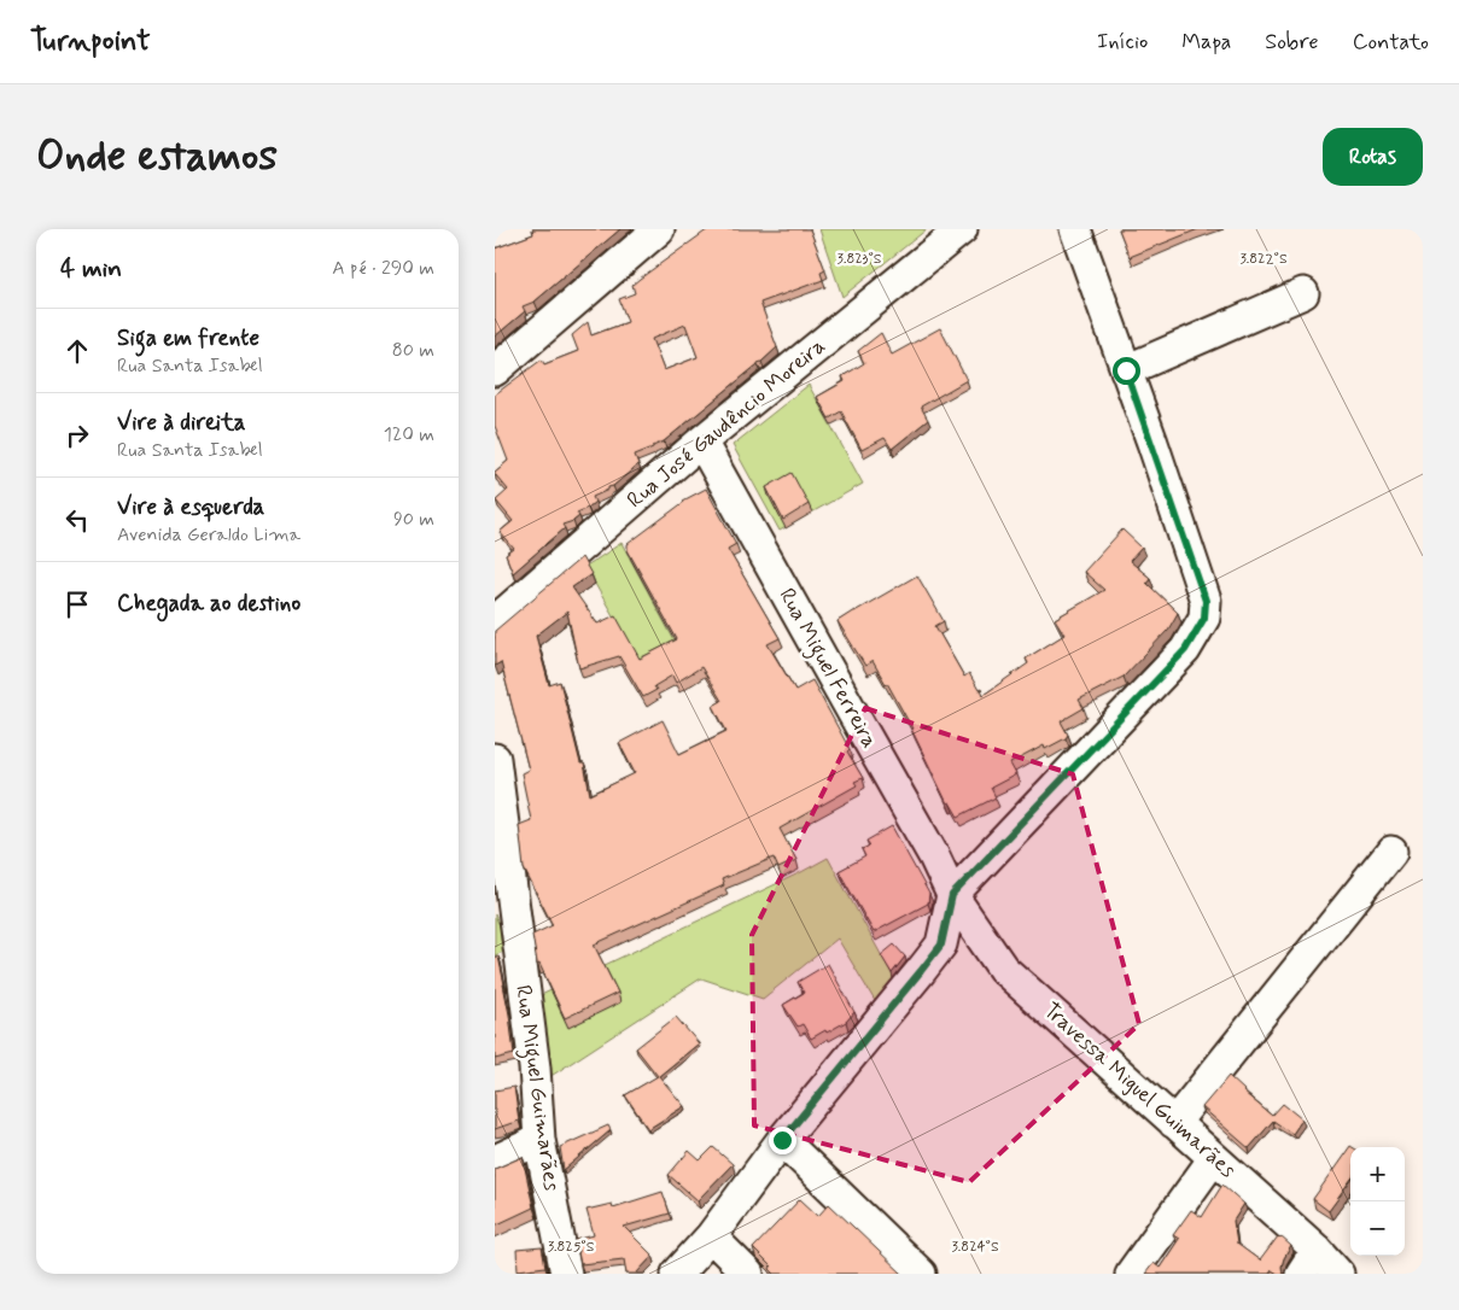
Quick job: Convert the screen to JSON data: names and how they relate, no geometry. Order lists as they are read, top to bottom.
{
  "streets": {
    "street": [
      "Rua José Gaudêncio Moreira",
      "Rua Miguel Ferreira",
      "Rua Miguel Guimarães",
      "Travessa Miguel Guimarães"
    ]
  },
  "crossings": [
    ["Rua José Gaudêncio Moreira", "Rua Miguel Ferreira"],
    ["Rua Miguel Ferreira", "Travessa Miguel Guimarães"]
  ],
  "page": {
    "header": "Turnpoint",
    "nav": [
      "Início",
      "Mapa",
      "Sobre",
      "Contato"
    ],
    "buttons": "Rotas",
    "title": "Onde estamos",
    "heading": ["4 min", "A pé · 290 m"],
    "list": [
      ["Siga em frente", "Rua Santa Isabel", "80 m"],
      ["Vire à direita", "Rua Santa Isabel", "120 m"],
      ["Vire à esquerda", "Avenida Geraldo Lima", "90 m"],
      "Chegada ao destino"
    ],
    "map_buttons": ["+", "−"]
  },
  "coordinates": [
    "3.823°S",
    "3.822°S",
    "3.825°S",
    "3.824°S"
  ]
}
